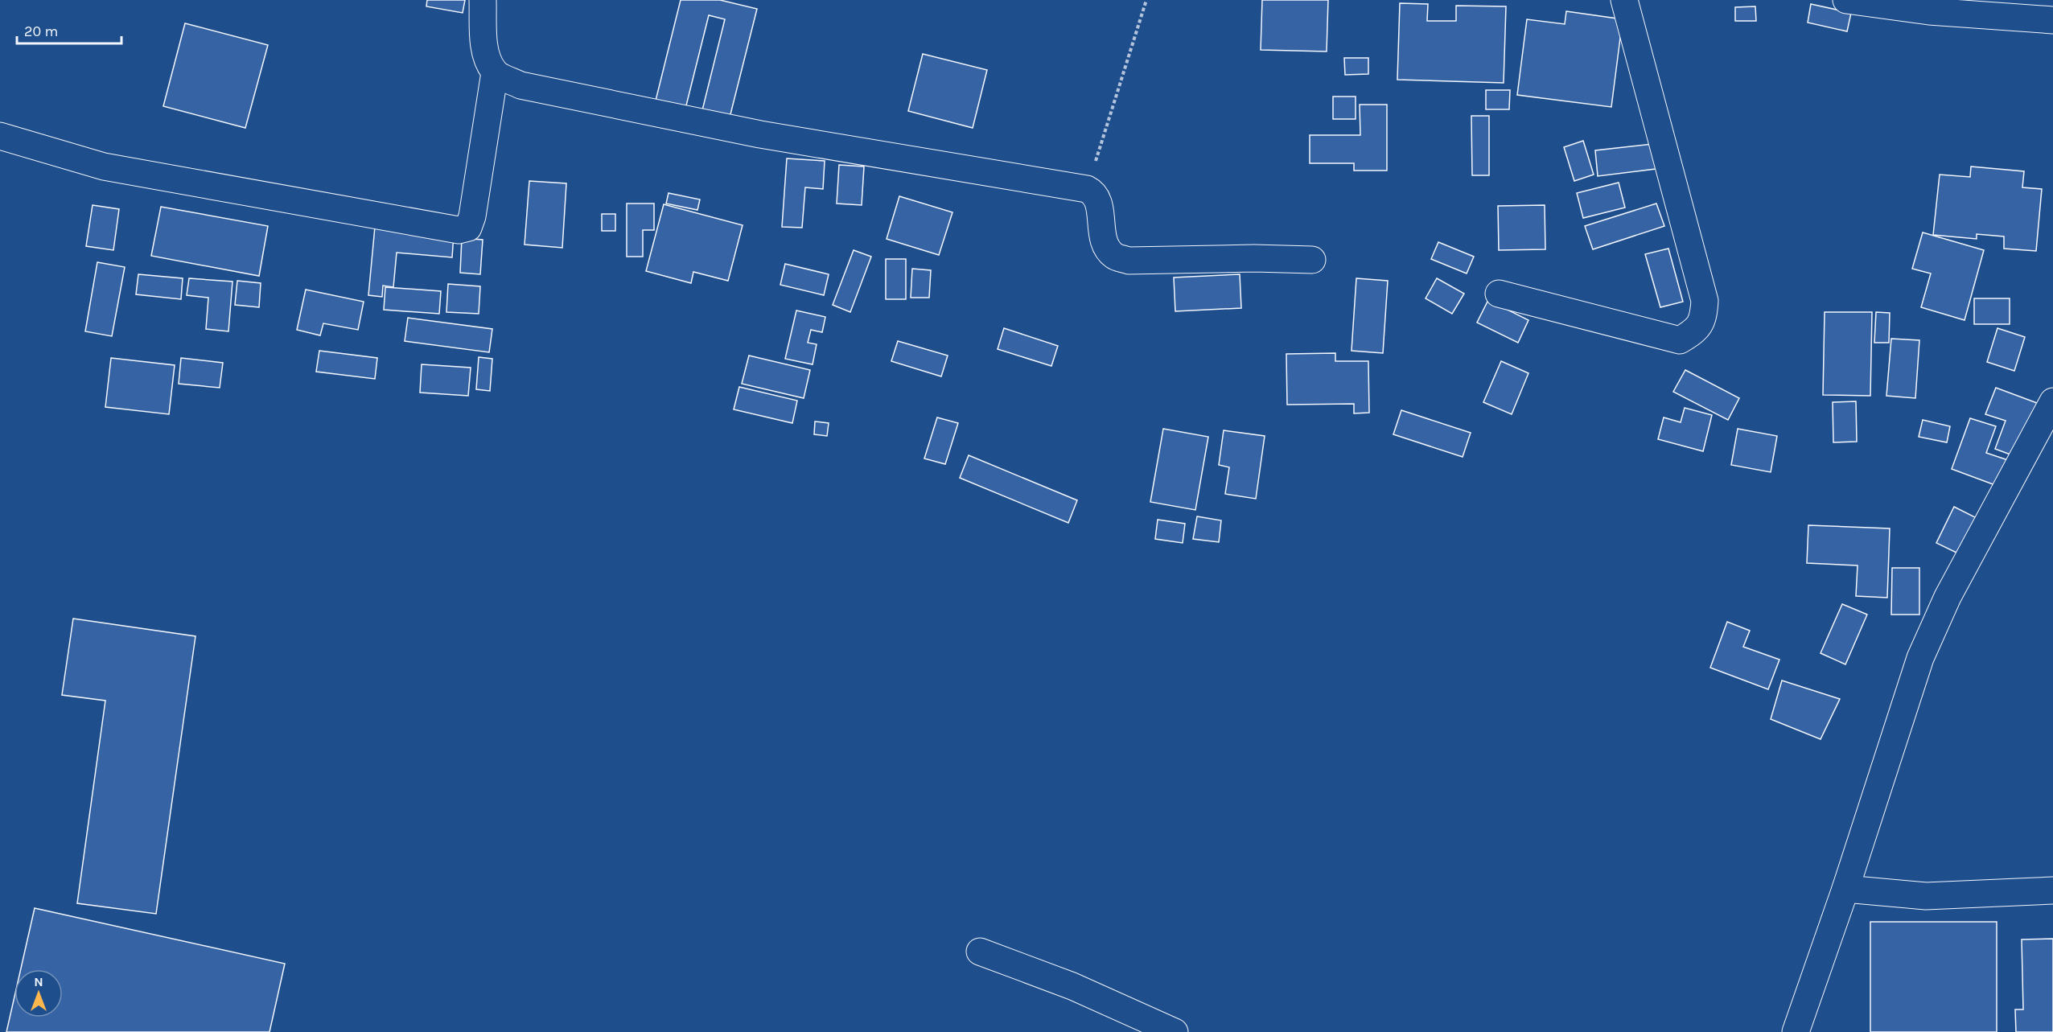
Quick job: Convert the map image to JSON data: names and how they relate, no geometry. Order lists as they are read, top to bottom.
{
  "scale_bar": "20 m",
  "north": "top"
}
